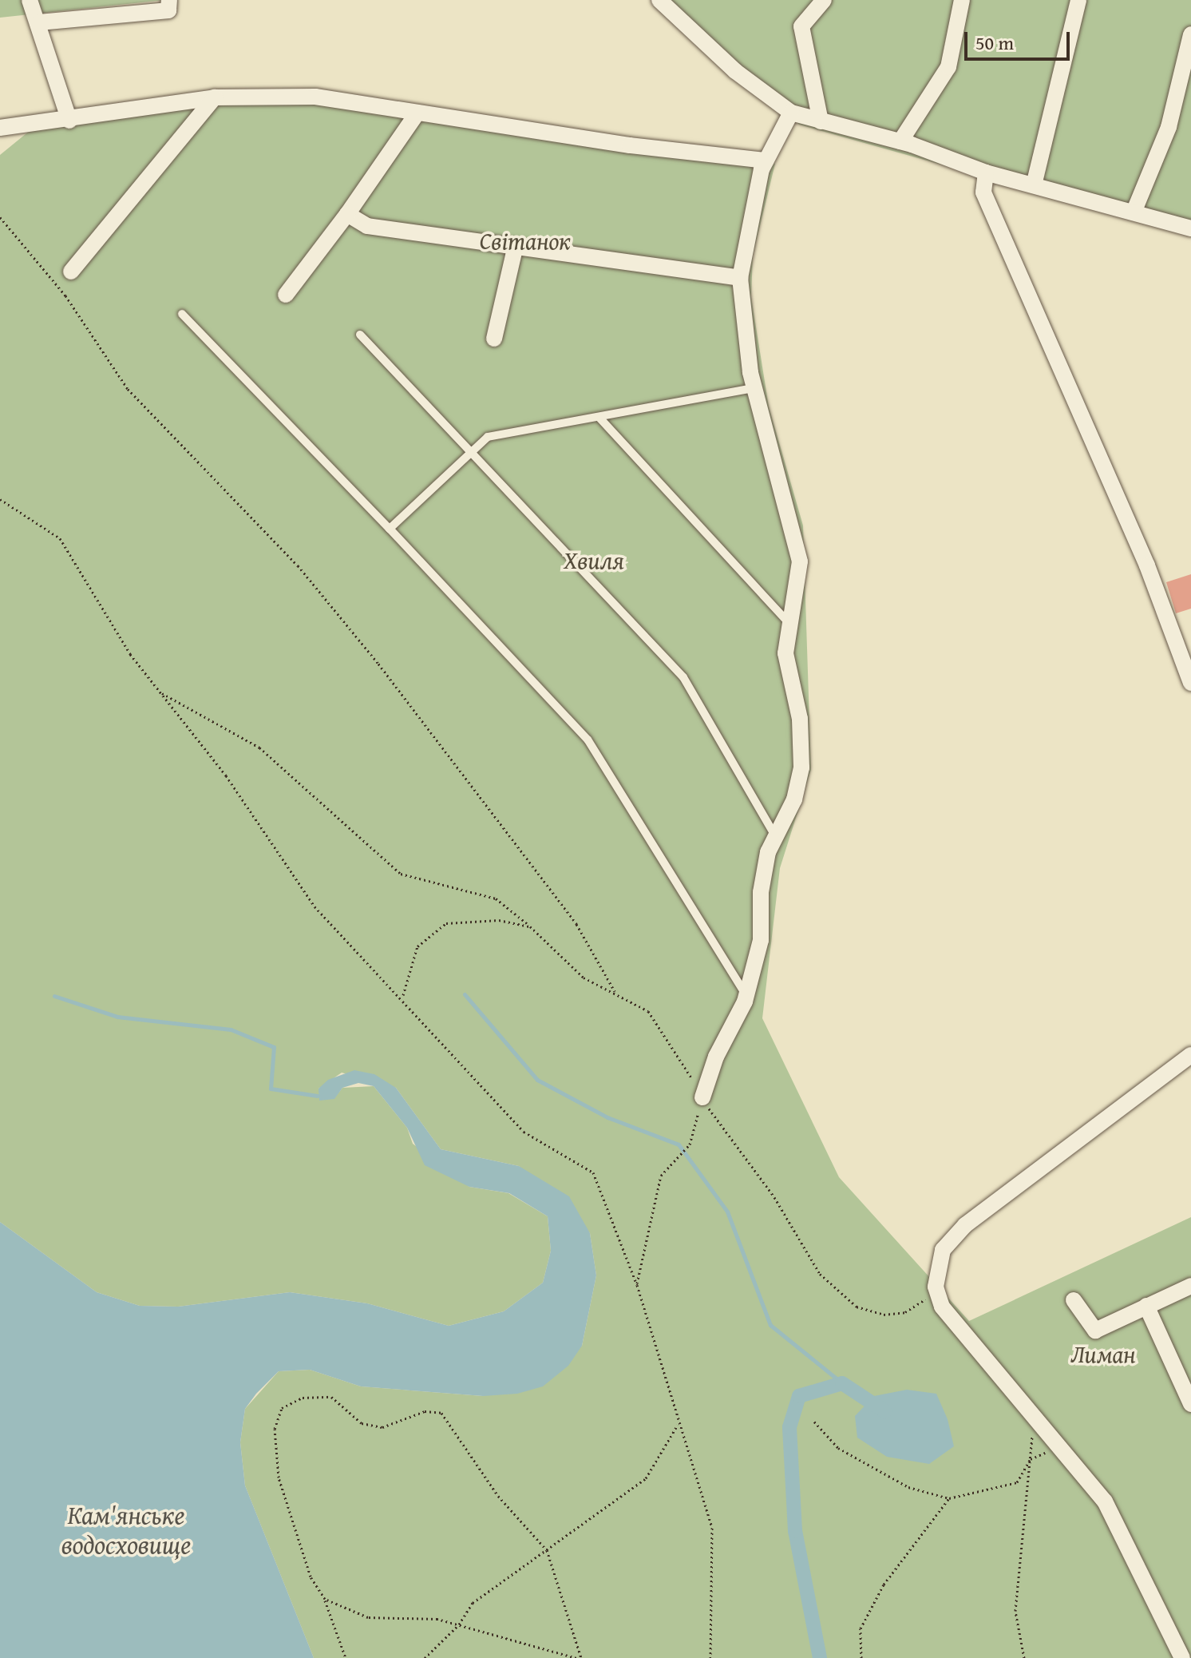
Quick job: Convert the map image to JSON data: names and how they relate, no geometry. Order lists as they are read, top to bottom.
{
  "water": ["Кам'янське водосховище"],
  "parks": ["Світанок", "Хвиля", "Лиман"],
  "scale_bar": "50 m"
}
